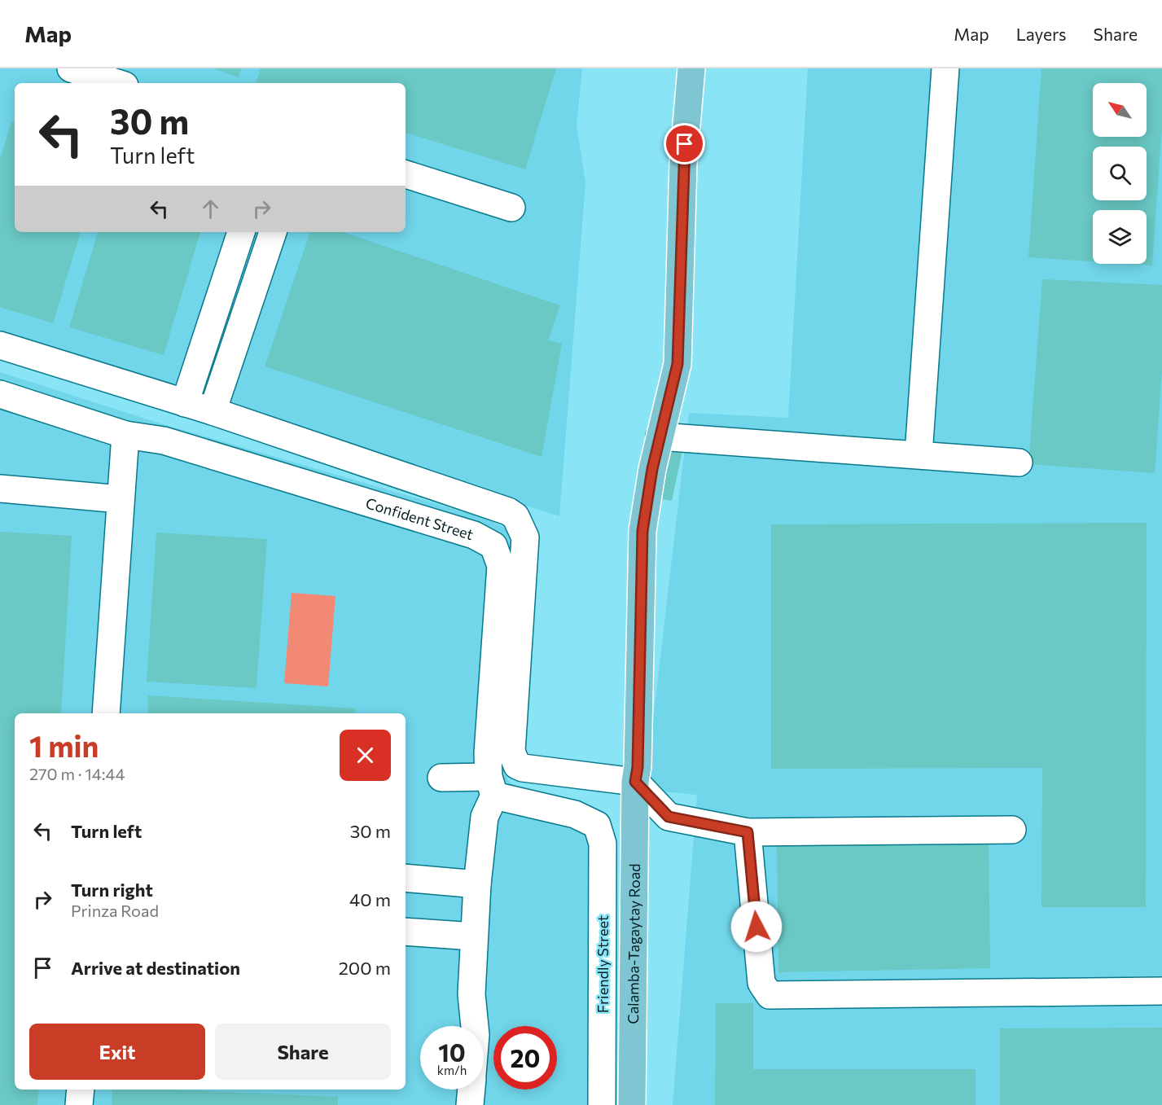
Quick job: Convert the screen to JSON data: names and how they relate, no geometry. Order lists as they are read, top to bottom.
{
  "streets": {
    "main road": ["Calamba-Tagaytay Road"],
    "street": ["Confident Street", "Friendly Street"]
  },
  "crossings": [
    ["Confident Street", "Friendly Street"]
  ],
  "north": "top left",
  "page": {
    "header": "Map",
    "nav": ["Map", "Layers", "Share"],
    "turn": ["30 m", "Turn left"],
    "heading": ["1 min", "270 m · 14:44"],
    "list": [
      {
        "name": "Turn left",
        "value": "30 m"
      },
      {
        "name": "Turn right",
        "note": "Prinza Road",
        "value": "40 m"
      },
      {
        "name": "Arrive at destination",
        "value": "200 m"
      }
    ],
    "buttons": ["Exit", "Share"],
    "speed": "10 km/h",
    "limit": "20"
  }
}
